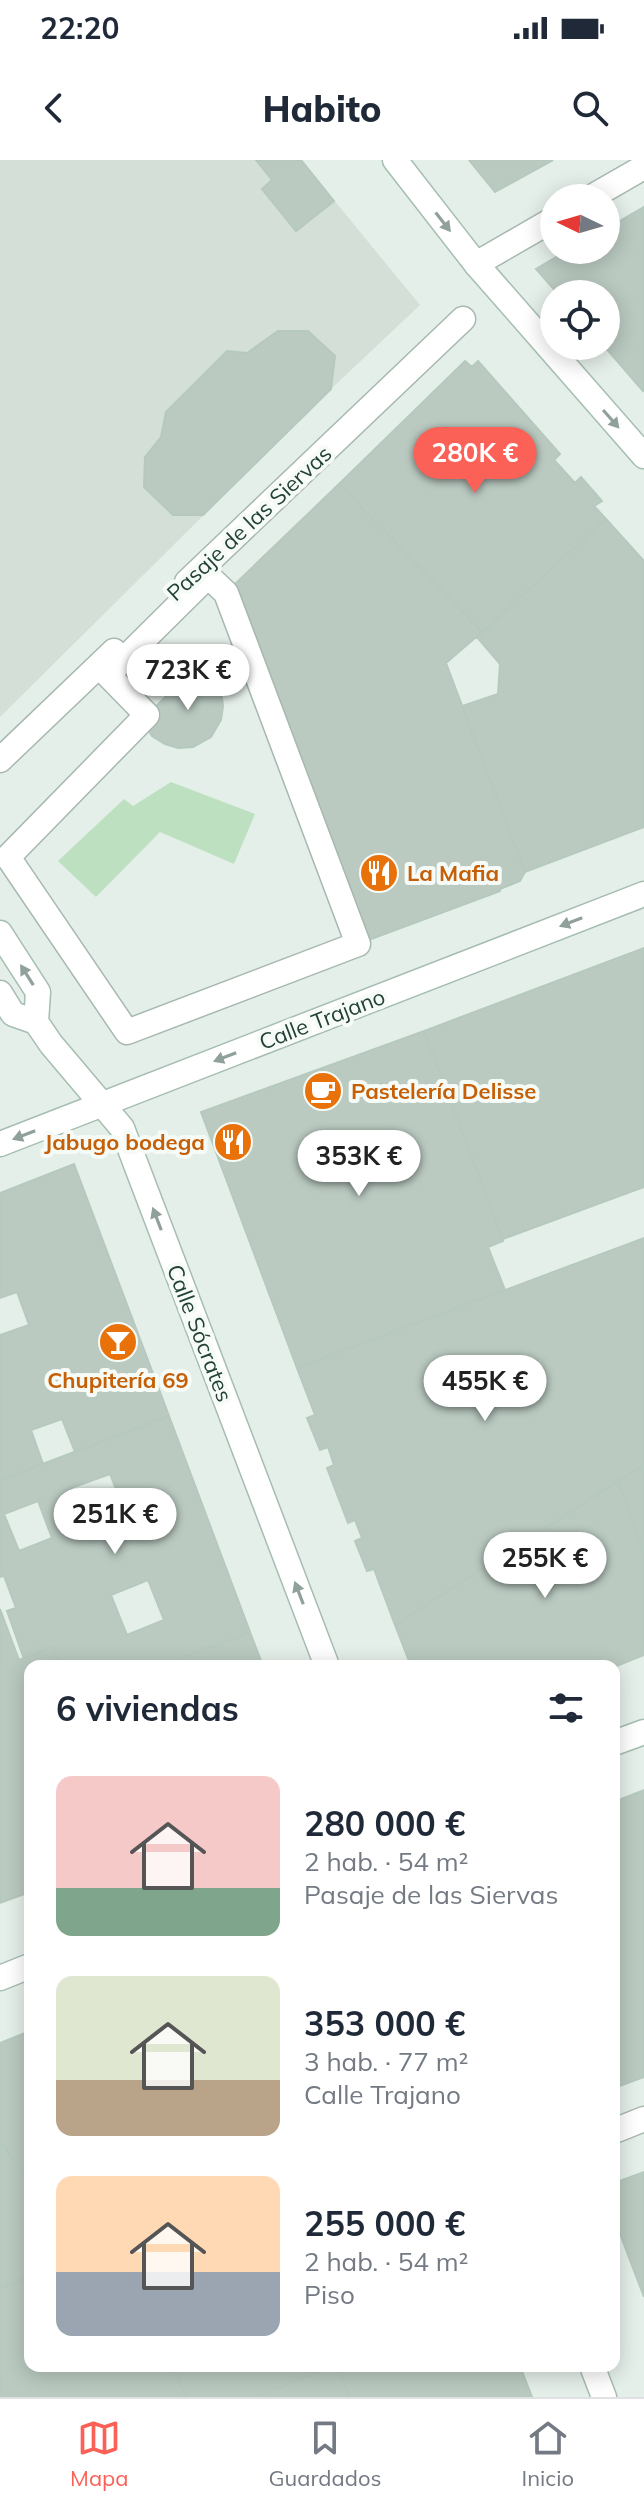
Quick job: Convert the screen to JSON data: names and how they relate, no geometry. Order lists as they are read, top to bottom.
{
  "streets": {
    "street": ["Pasaje de las Siervas", "Calle Trajano", "Calle Sócrates"]
  },
  "crossings": [
    ["Calle Trajano", "Calle Sócrates"]
  ],
  "one_way": ["Calle Trajano", "Calle Sócrates"],
  "places": {
    "restaurant": ["La Mafia", "Jabugo bodega"],
    "cafe": ["Pastelería Delisse"],
    "bar": ["Chupitería 69"]
  },
  "north": "left",
  "page": {
    "status": "22:20",
    "header": "Habito",
    "price": [
      "280K €",
      "723K €",
      "353K €",
      "455K €",
      "251K €",
      "255K €"
    ],
    "heading": "6 viviendas",
    "list": [
      {
        "name": "280 000 €",
        "note": "2 hab. · 54 m² · Pasaje de las Siervas"
      },
      {
        "name": "353 000 €",
        "note": "3 hab. · 77 m² · Calle Trajano"
      },
      {
        "name": "255 000 €",
        "note": "2 hab. · 54 m² · Piso"
      }
    ],
    "tabs": ["Mapa", "Guardados", "Inicio"]
  }
}
